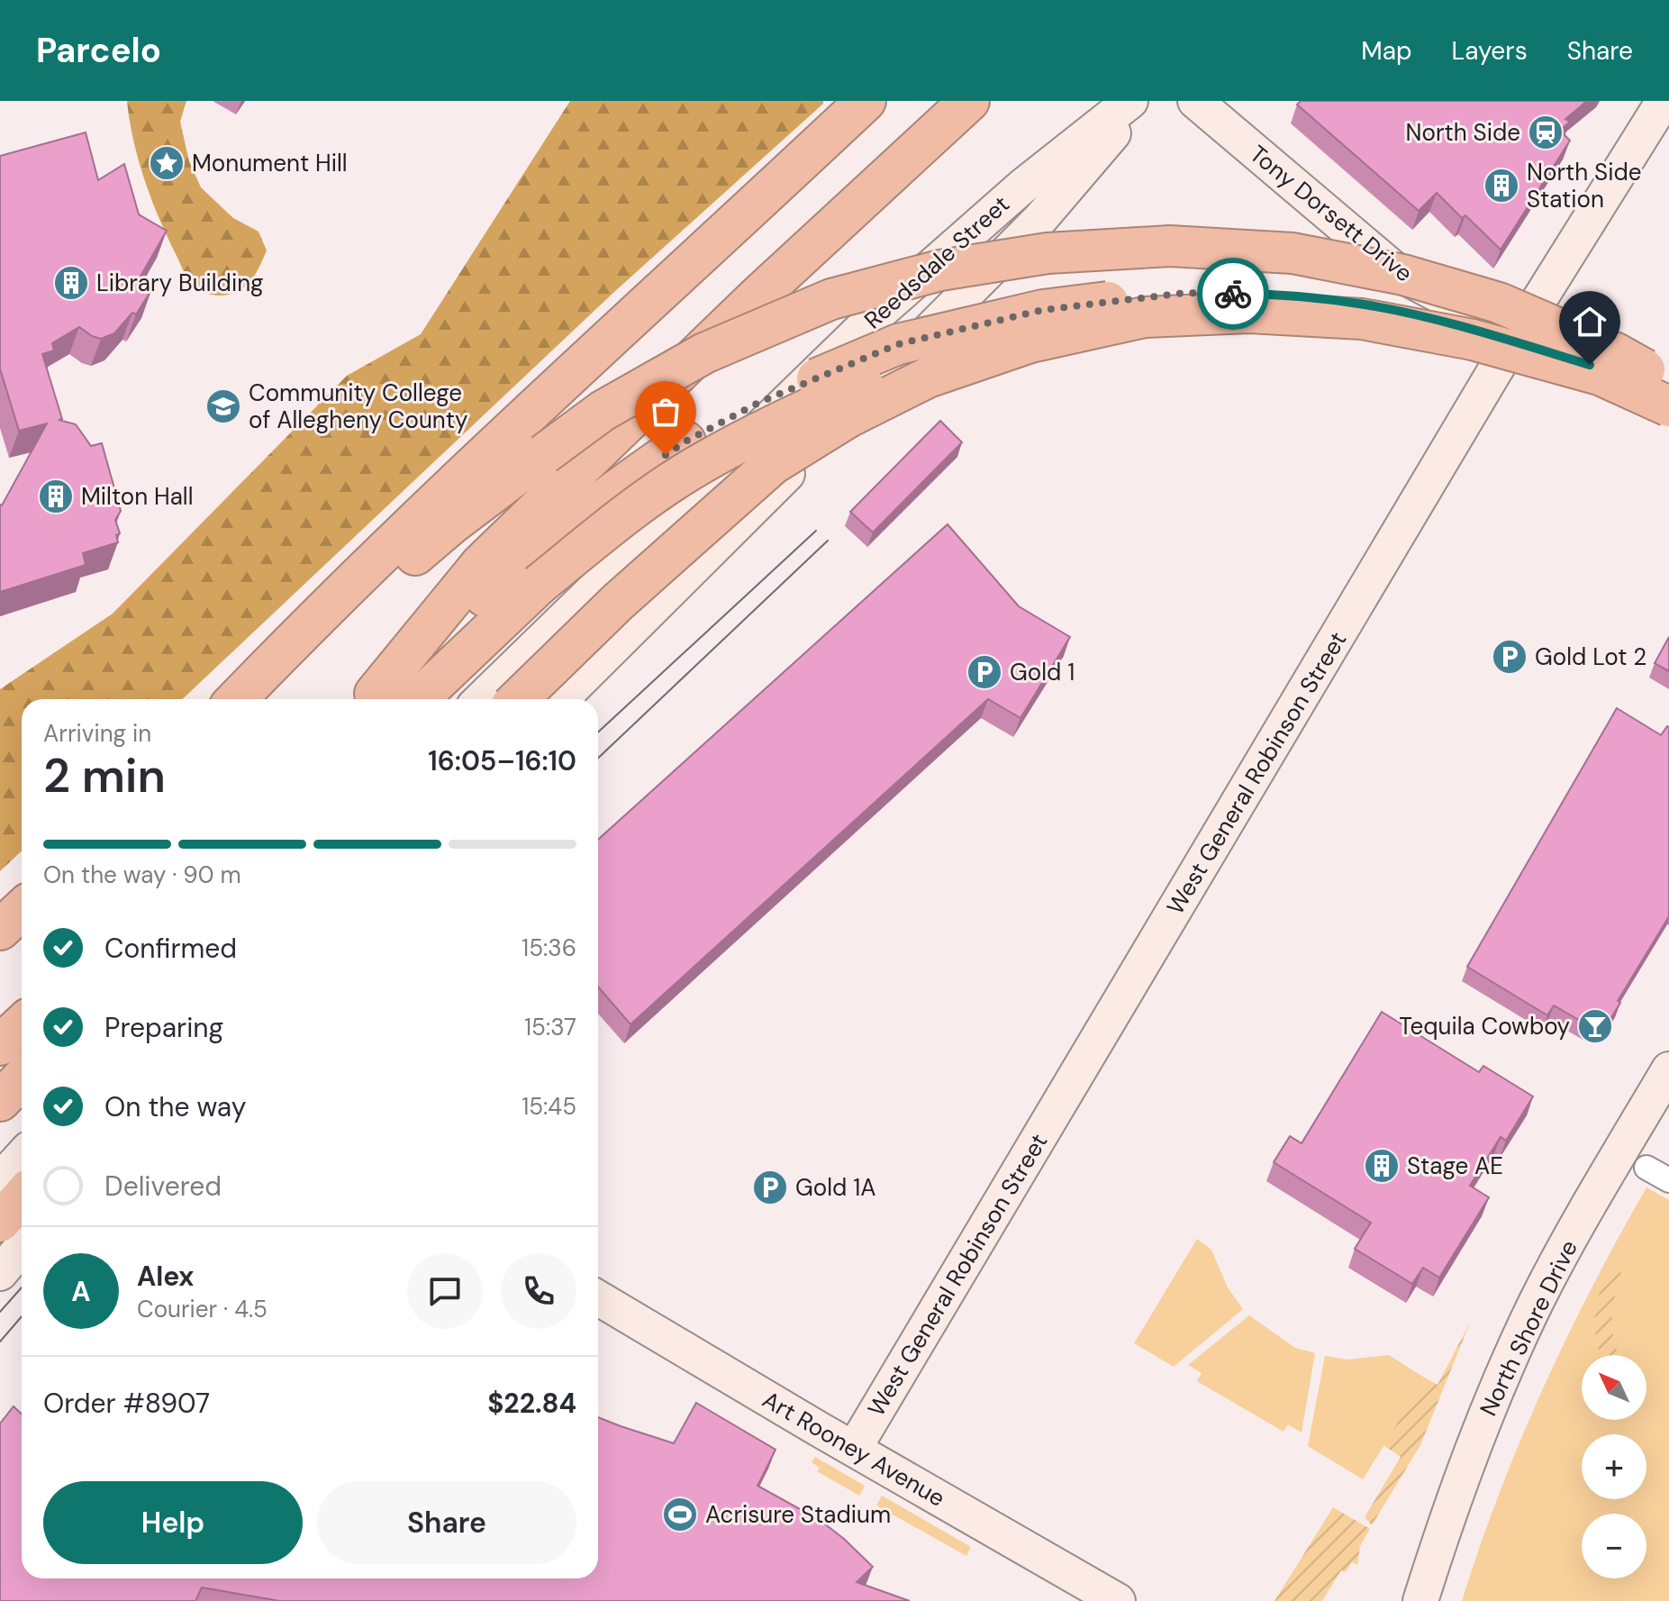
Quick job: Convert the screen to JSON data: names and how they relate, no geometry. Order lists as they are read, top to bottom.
{
  "streets": {
    "street": [
      "Tony Dorsett Drive",
      "Reedsdale Street",
      "West General Robinson Street",
      "North Shore Drive",
      "Art Rooney Avenue"
    ]
  },
  "crossings": [
    ["Tony Dorsett Drive", "West General Robinson Street"],
    ["West General Robinson Street", "Art Rooney Avenue"]
  ],
  "places": {
    "station": ["North Side"],
    "place": ["Monument Hill"],
    "building": [
      "North Side Station",
      "Library Building",
      "Milton Hall",
      "Stage AE"
    ],
    "school or university": ["Community College of Allegheny County"],
    "parking": ["Gold Lot 2", "Gold 1", "Gold 1A"],
    "bar": ["Tequila Cowboy"],
    "sports": ["Acrisure Stadium"]
  },
  "north": "top left",
  "page": {
    "header": "Parcelo",
    "nav": ["Map", "Layers", "Share"],
    "heading": ["2 min", "Arriving in", "16:05–16:10"],
    "panel": [
      "Alex",
      "Courier · 4.5",
      "Order #8907",
      "$22.84"
    ],
    "bar": "On the way · 90 m",
    "list": [
      ["Confirmed", "15:36"],
      ["Preparing", "15:37"],
      ["On the way", "15:45"],
      "Delivered"
    ],
    "round": "A",
    "map_buttons": ["+", "−"],
    "buttons": ["Help", "Share"]
  }
}
